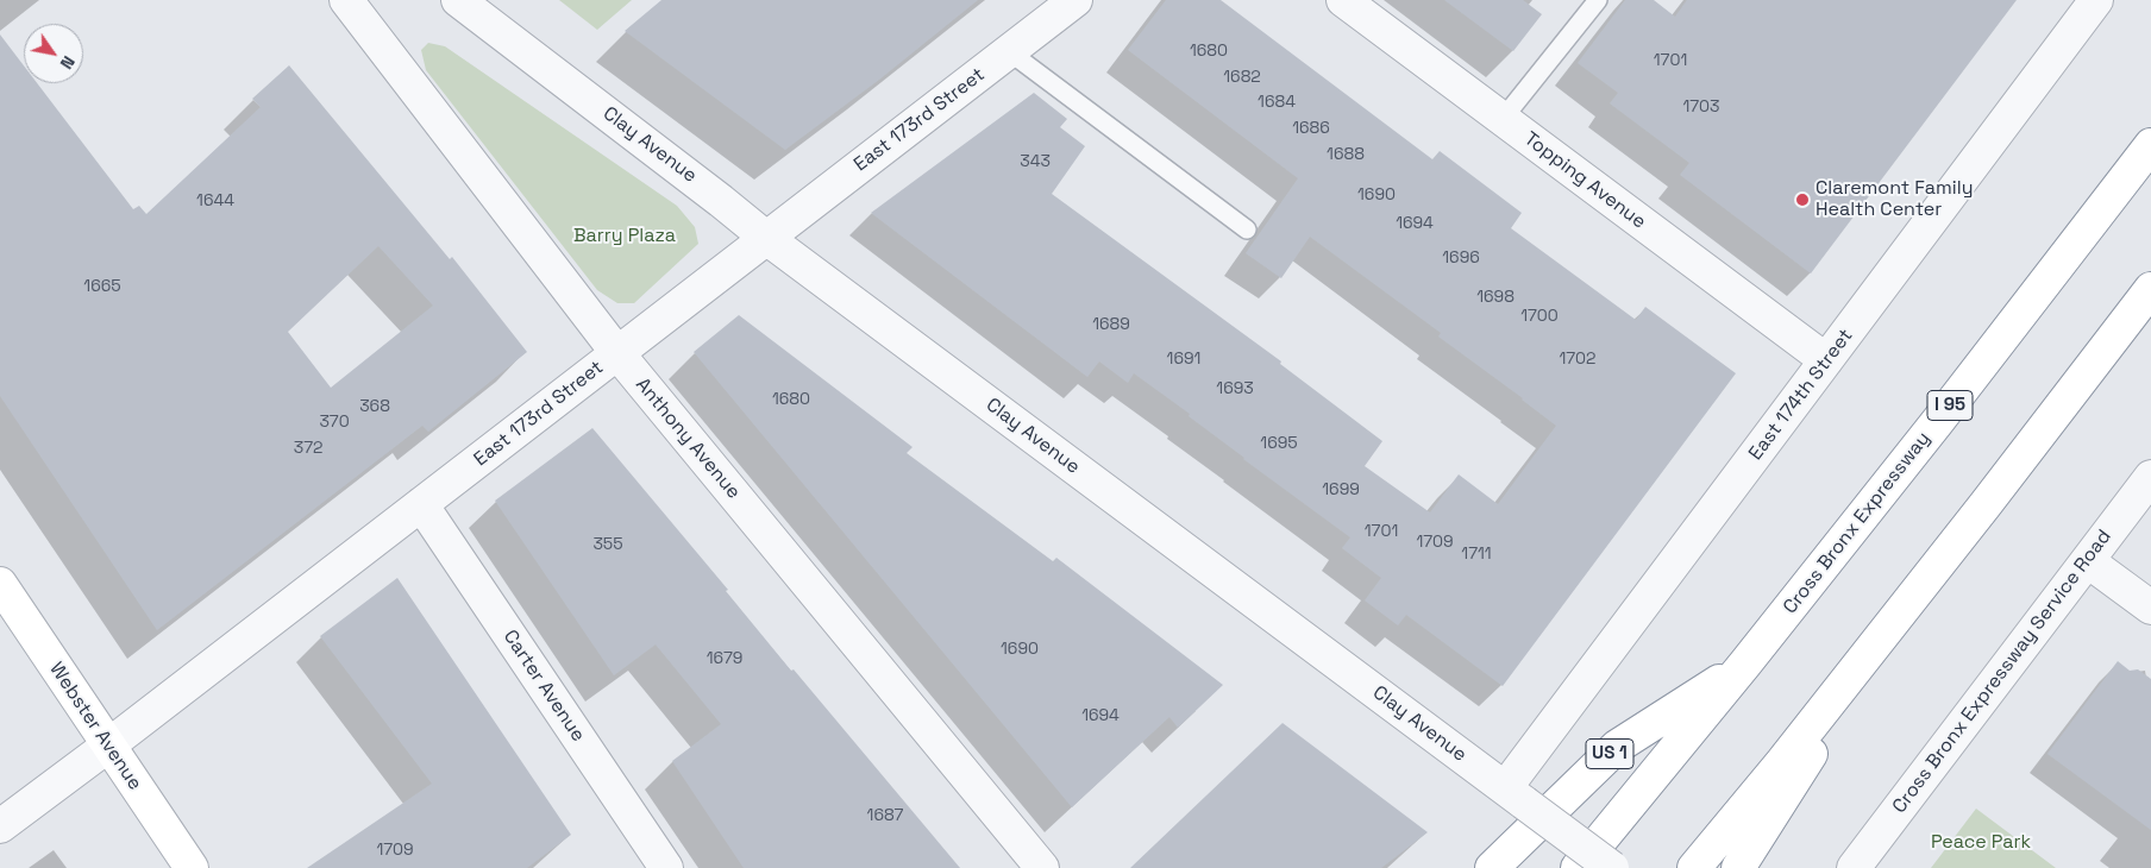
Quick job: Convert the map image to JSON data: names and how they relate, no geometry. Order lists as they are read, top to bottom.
{
  "streets": {
    "main road": [
      "I 95",
      "Cross Bronx Expressway",
      "Webster Avenue",
      "US 1"
    ],
    "street": [
      "East 173rd Street",
      "Clay Avenue",
      "Topping Avenue",
      "East 174th Street",
      "Anthony Avenue",
      "Cross Bronx Expressway Service Road",
      "Carter Avenue"
    ]
  },
  "crossings": [
    ["East 173rd Street", "Clay Avenue"],
    ["East 173rd Street", "Anthony Avenue"],
    ["East 173rd Street", "Carter Avenue"],
    ["East 173rd Street", "Webster Avenue"],
    ["Clay Avenue", "East 174th Street"],
    ["Topping Avenue", "East 174th Street"],
    ["Cross Bronx Expressway", "US 1"]
  ],
  "parks": ["Barry Plaza", "Peace Park"],
  "places": ["Claremont Family Health Center"],
  "house_numbers": [
    "1680",
    "1701",
    "1682",
    "1684",
    "1703",
    "1686",
    "1688",
    "343",
    "1690",
    "1644",
    "1694",
    "1696",
    "1665",
    "1698",
    "1700",
    "1689",
    "1691",
    "1702",
    "1693",
    "1680",
    "368",
    "370",
    "1695",
    "372",
    "1699",
    "1701",
    "1709",
    "355",
    "1711",
    "1690",
    "1679",
    "1694",
    "1687",
    "1709"
  ],
  "north": "bottom right"
}
